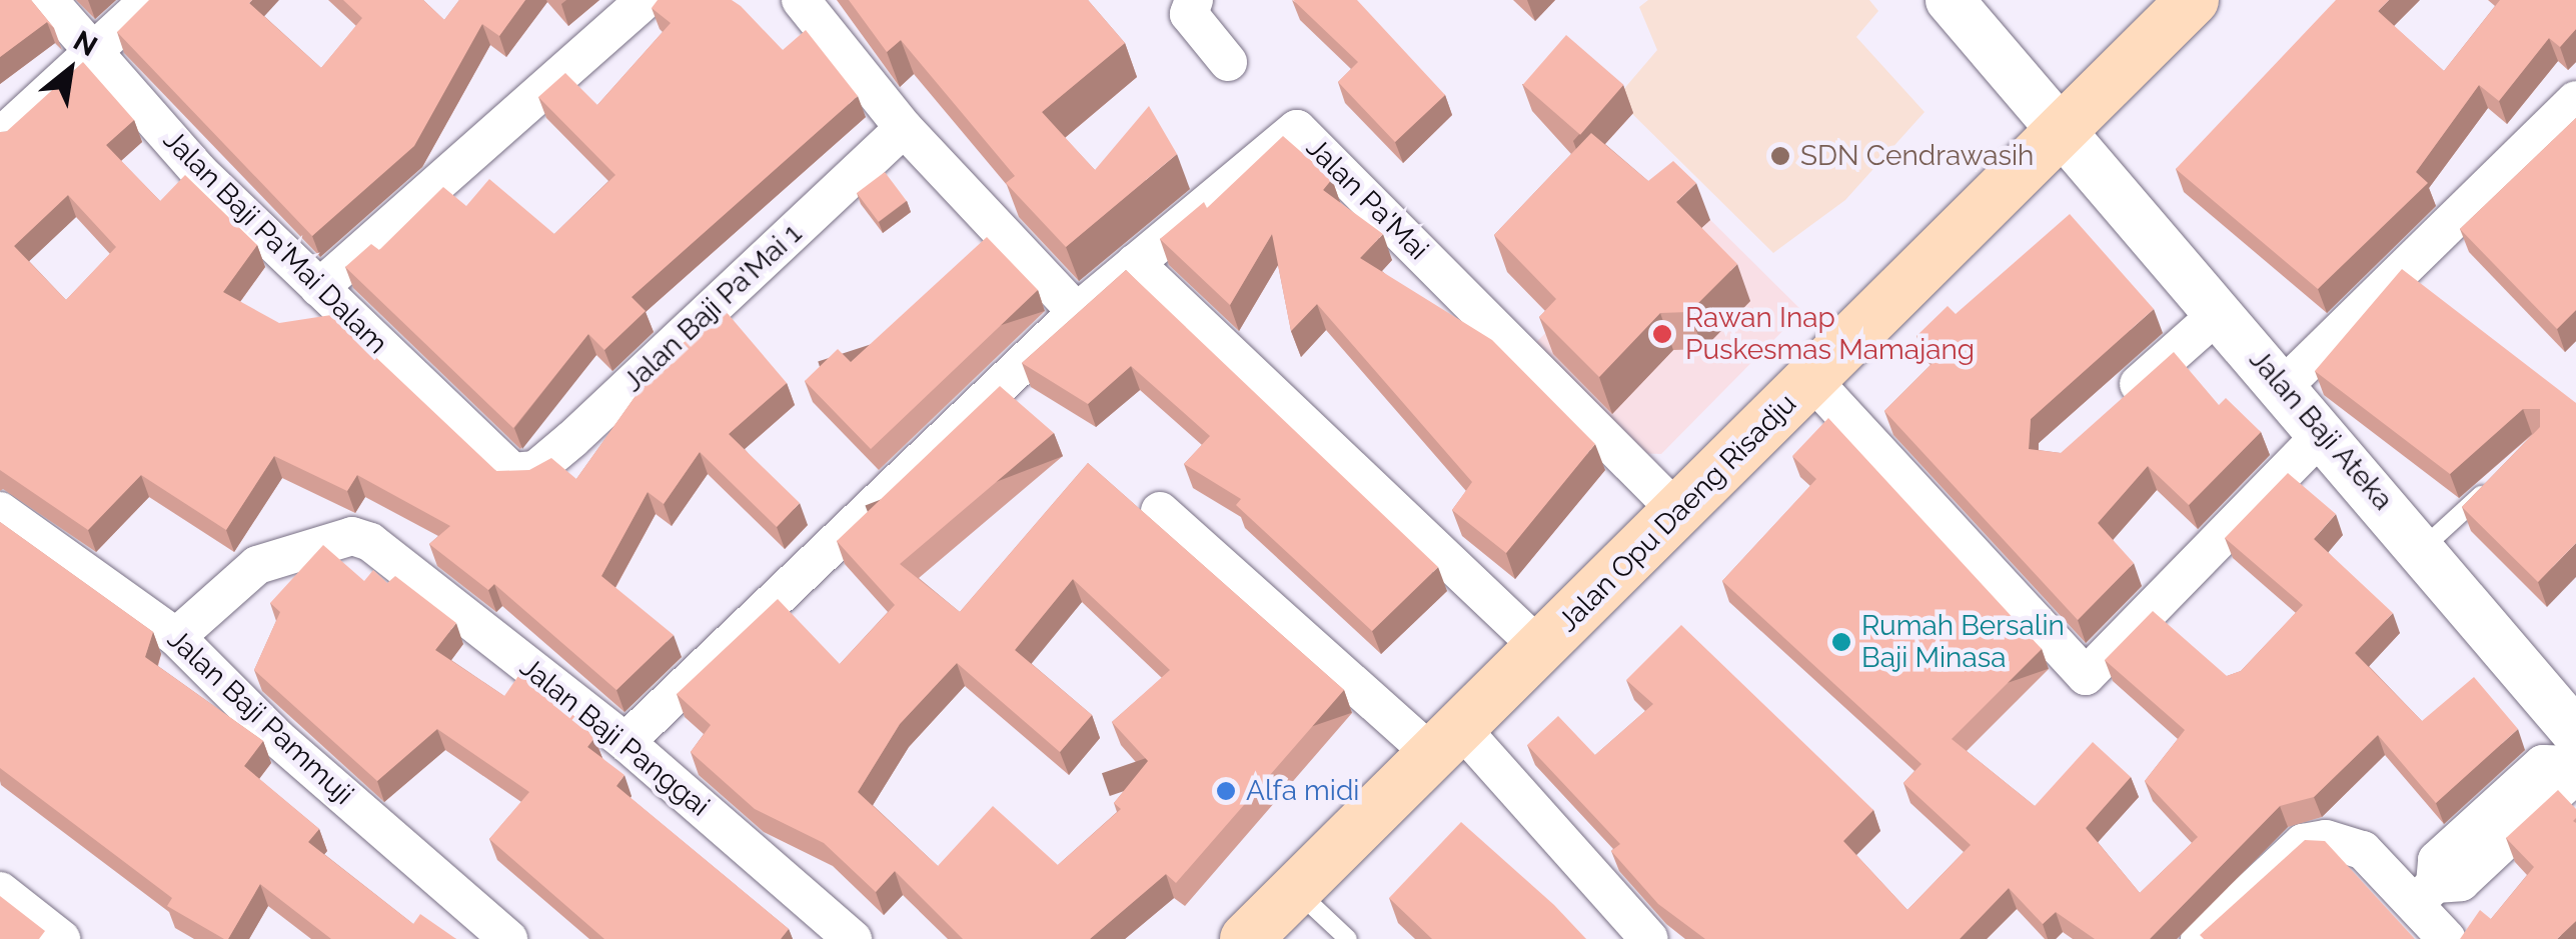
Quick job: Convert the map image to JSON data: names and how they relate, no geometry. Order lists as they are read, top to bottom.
{
  "streets": {
    "main road": ["Jalan Opu Daeng Risadju"],
    "street": [
      "Jalan Pa'Mai",
      "Jalan Baji Pa'Mai Dalam",
      "Jalan Baji Pa'Mai 1",
      "Jalan Baji Ateka",
      "Jalan Baji Pammuji",
      "Jalan Baji Panggai"
    ]
  },
  "crossings": [
    ["Jalan Pa'Mai", "Jalan Opu Daeng Risadju"],
    ["Jalan Pa'Mai", "Jalan Baji Panggai"],
    ["Jalan Baji Pa'Mai Dalam", "Jalan Baji Pa'Mai 1"],
    ["Jalan Baji Ateka", "Jalan Opu Daeng Risadju"],
    ["Jalan Baji Pammuji", "Jalan Baji Panggai"]
  ],
  "places": [
    "SDN Cendrawasih",
    "Rawan Inap Puskesmas Mamajang",
    "Rumah Bersalin Baji Minasa",
    "Alfa midi"
  ],
  "north": "top right"
}
